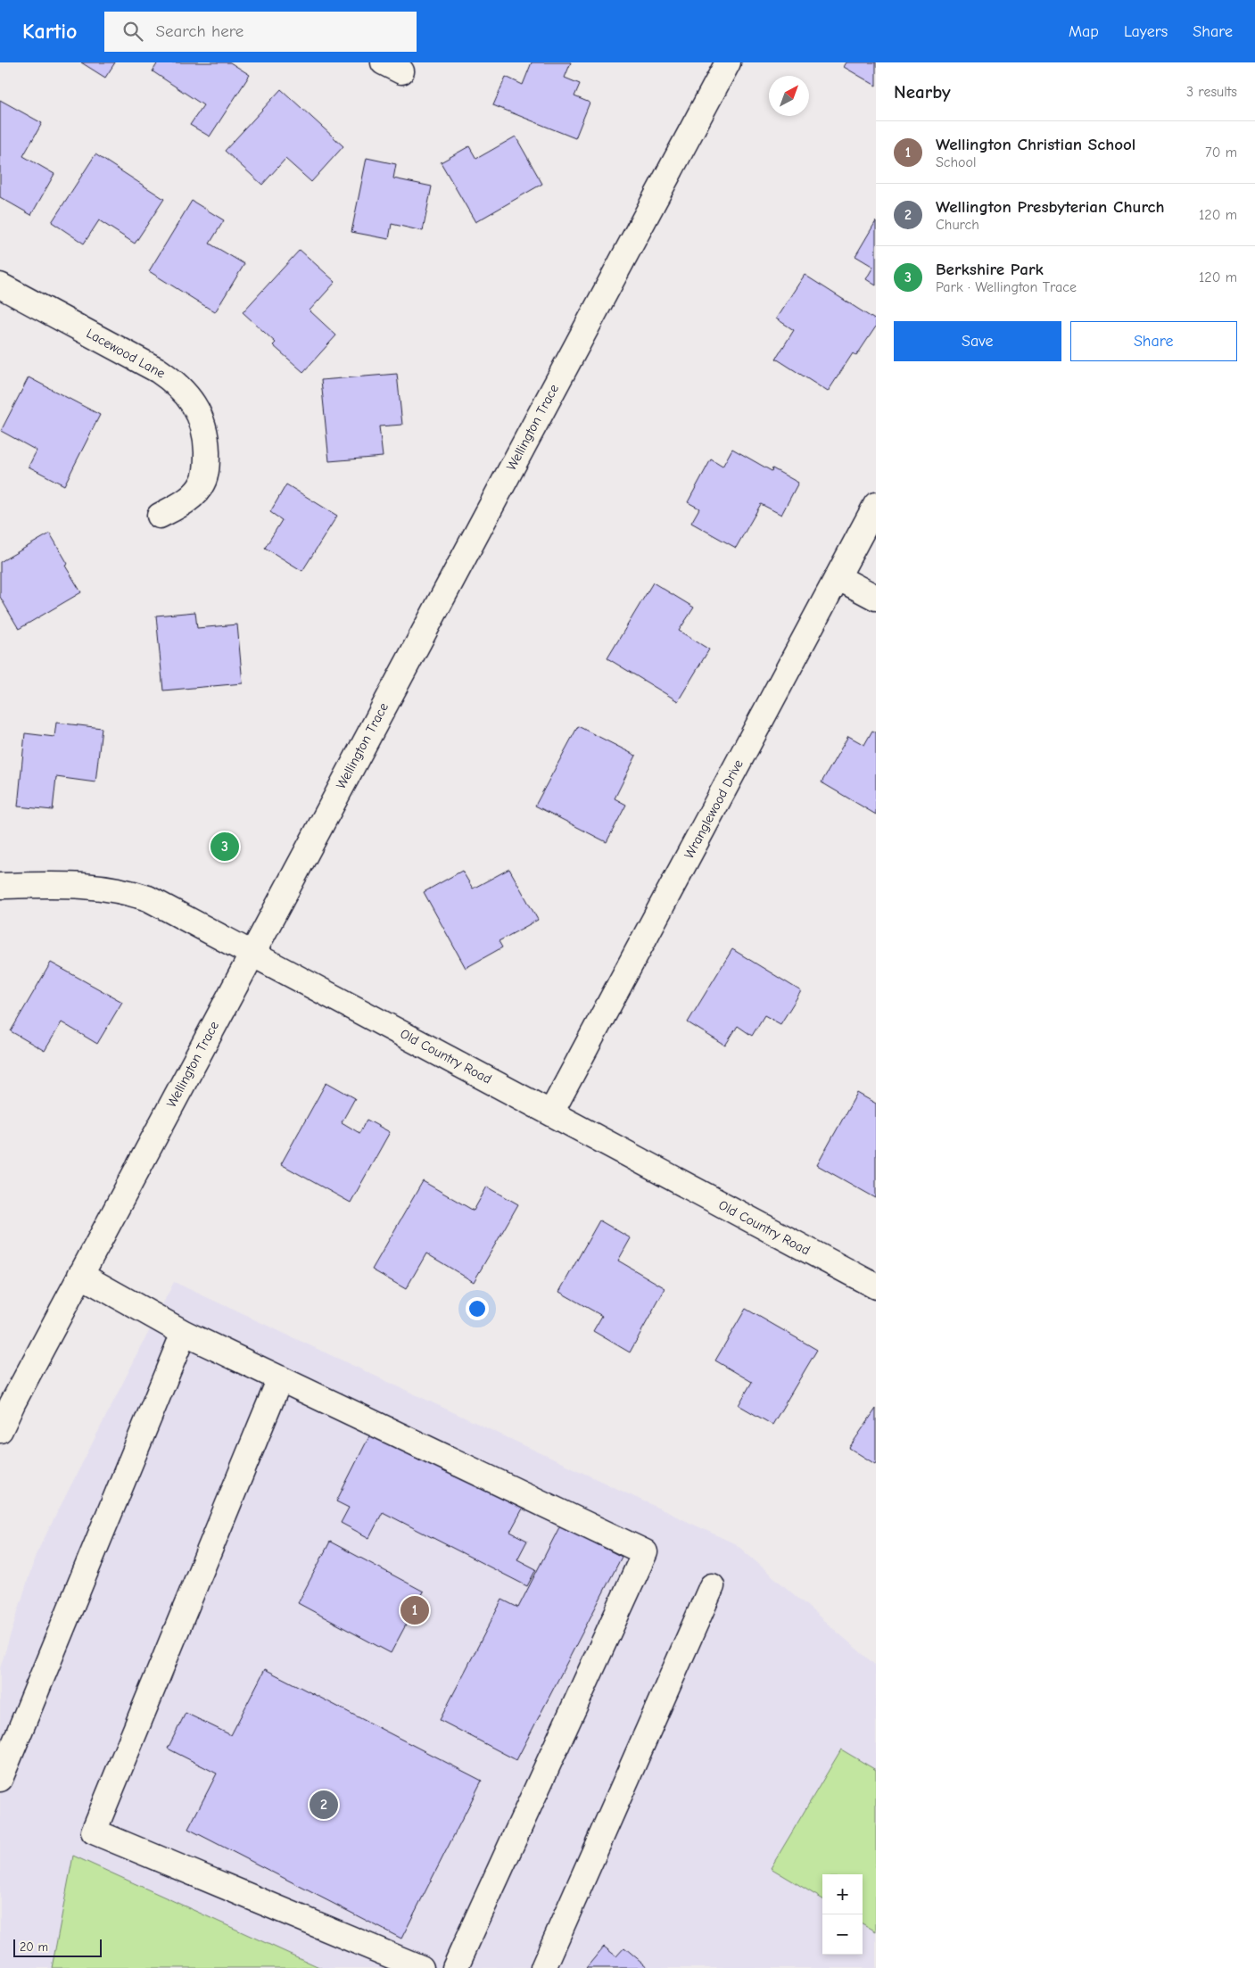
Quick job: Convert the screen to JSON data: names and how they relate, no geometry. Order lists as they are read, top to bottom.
{
  "streets": {
    "street": [
      "Lacewood Lane",
      "Wellington Trace",
      "Wranglewood Drive",
      "Old Country Road"
    ]
  },
  "crossings": [
    ["Wellington Trace", "Old Country Road"],
    ["Wranglewood Drive", "Old Country Road"]
  ],
  "scale_bar": "20 m",
  "north": "top right",
  "page": {
    "header": "Kartio",
    "search": "Search here",
    "nav": ["Map", "Layers", "Share"],
    "heading": ["Nearby", "3 results"],
    "list": [
      {
        "mark": "1",
        "name": "Wellington Christian School",
        "note": "School",
        "value": "70 m"
      },
      {
        "mark": "2",
        "name": "Wellington Presbyterian Church",
        "note": "Church",
        "value": "120 m"
      },
      {
        "mark": "3",
        "name": "Berkshire Park",
        "note": "Park · Wellington Trace",
        "value": "120 m"
      }
    ],
    "buttons": ["Save", "Share"],
    "pins": ["3", "1", "2"],
    "map_buttons": ["+", "−"],
    "scale": "20 m"
  }
}
